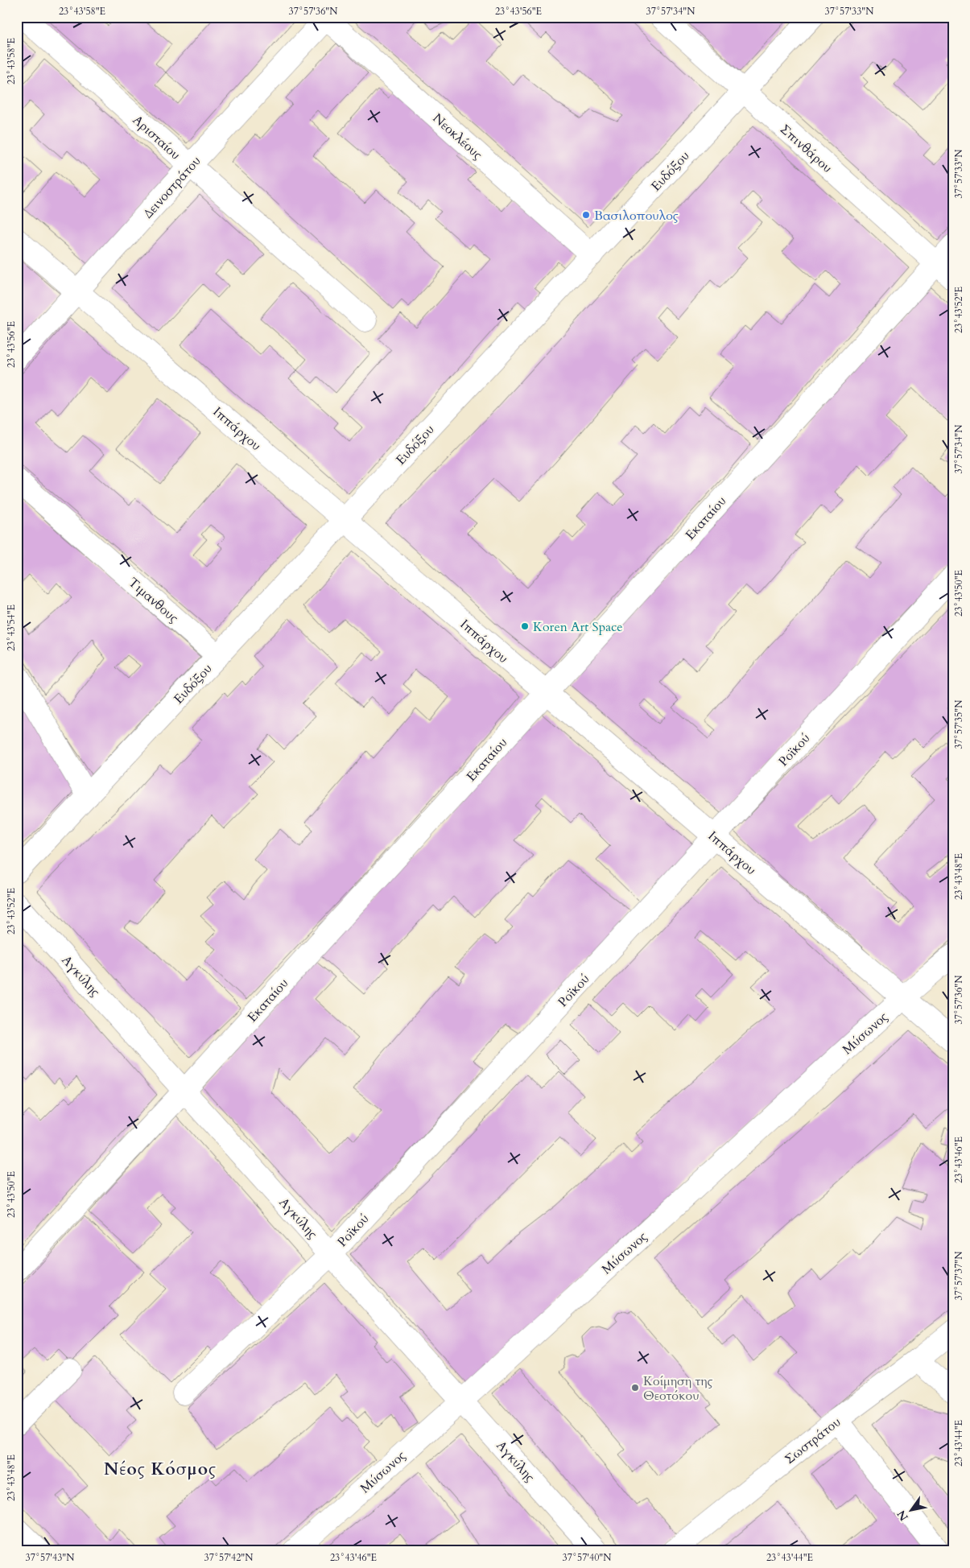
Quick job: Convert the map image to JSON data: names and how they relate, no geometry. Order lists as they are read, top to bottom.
{
  "streets": {
    "street": [
      "Νεοκλέους",
      "Αρισταίου",
      "Σπινθάρου",
      "Ευδόξου",
      "Δεινοστράτου",
      "Ιππάρχου",
      "Εκαταίου",
      "Τιμανθους",
      "Ροϊκού",
      "Αγκύλης",
      "Μύσωνος",
      "Σωστράτου"
    ]
  },
  "crossings": [
    ["Νεοκλέους", "Ευδόξου"],
    ["Νεοκλέους", "Δεινοστράτου"],
    ["Αρισταίου", "Δεινοστράτου"],
    ["Σπινθάρου", "Ευδόξου"],
    ["Σπινθάρου", "Εκαταίου"],
    ["Ευδόξου", "Ιππάρχου"],
    ["Ευδόξου", "Τιμανθους"],
    ["Δεινοστράτου", "Ιππάρχου"],
    ["Ιππάρχου", "Εκαταίου"],
    ["Ιππάρχου", "Ροϊκού"],
    ["Ιππάρχου", "Μύσωνος"],
    ["Εκαταίου", "Αγκύλης"],
    ["Ροϊκού", "Αγκύλης"],
    ["Αγκύλης", "Μύσωνος"]
  ],
  "districts": ["Νέος Κόσμος"],
  "places": ["Βασιλοπουλος", "Koren Art Space", "Κοίμηση της Θεοτόκου"],
  "north": "bottom left",
  "coordinates": [
    "23°43'58\"E",
    "37°57'36\"N",
    "23°43'56\"E",
    "37°57'34\"N",
    "37°57'33\"N",
    "23°43'52\"E",
    "23°43'50\"E",
    "23°43'54\"E",
    "37°57'35\"N",
    "23°43'48\"E",
    "23°43'46\"E",
    "37°57'37\"N",
    "23°43'44\"E",
    "37°57'43\"N",
    "37°57'42\"N",
    "37°57'40\"N"
  ]
}
